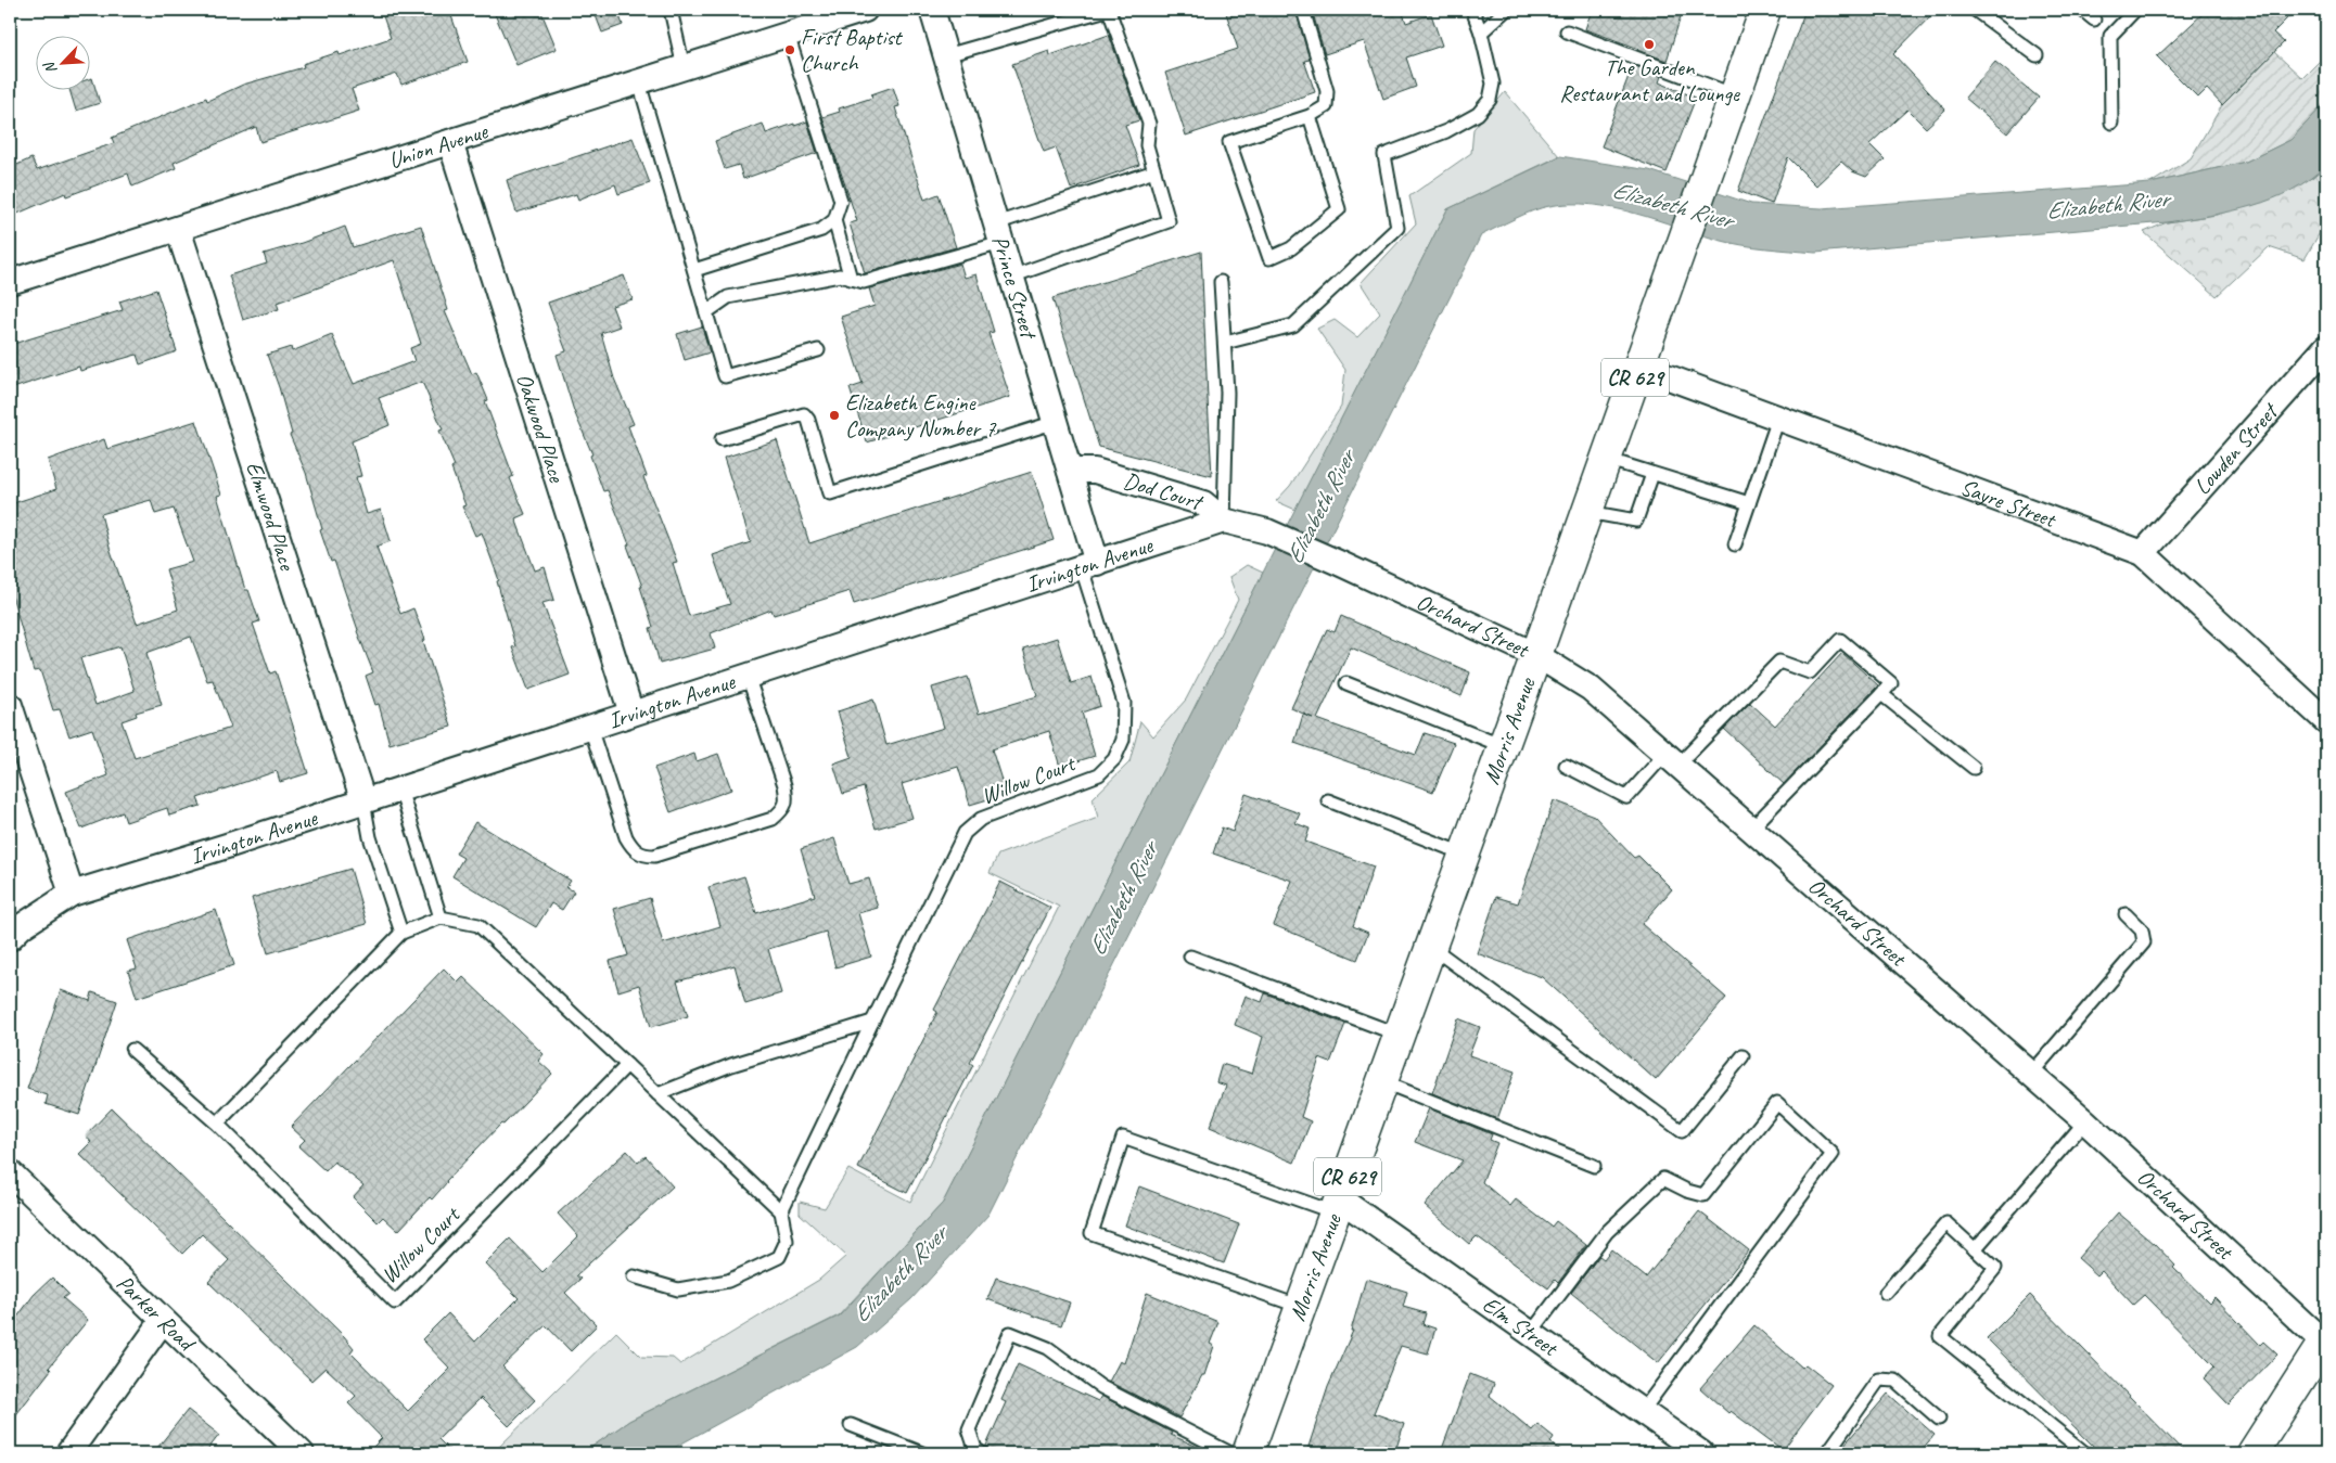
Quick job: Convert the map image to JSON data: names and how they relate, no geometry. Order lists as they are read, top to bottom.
{
  "streets": {
    "main road": ["CR 629", "Morris Avenue"],
    "street": [
      "Union Avenue",
      "Prince Street",
      "Oakwood Place",
      "Lowden Street",
      "Dod Court",
      "Sayre Street",
      "Elmwood Place",
      "Irvington Avenue",
      "Orchard Street",
      "Parker Road",
      "Elm Street"
    ],
    "lane": ["Willow Court"]
  },
  "crossings": [
    ["Union Avenue", "Oakwood Place"],
    ["Union Avenue", "Elmwood Place"],
    ["Prince Street", "Dod Court"],
    ["Prince Street", "Irvington Avenue"],
    ["Prince Street", "Willow Court"],
    ["Oakwood Place", "Irvington Avenue"],
    ["Lowden Street", "Sayre Street"],
    ["Dod Court", "Irvington Avenue"],
    ["Dod Court", "Orchard Street"],
    ["Sayre Street", "Morris Avenue"],
    ["Elmwood Place", "Irvington Avenue"],
    ["Irvington Avenue", "Orchard Street"],
    ["Irvington Avenue", "Willow Court"],
    ["Orchard Street", "Morris Avenue"],
    ["Morris Avenue", "Elm Street"]
  ],
  "water": ["Elizabeth River"],
  "places": ["The Garden Restaurant and Lounge", "First Baptist Church", "Elizabeth Engine Company Number 7"],
  "north": "bottom left"
}
